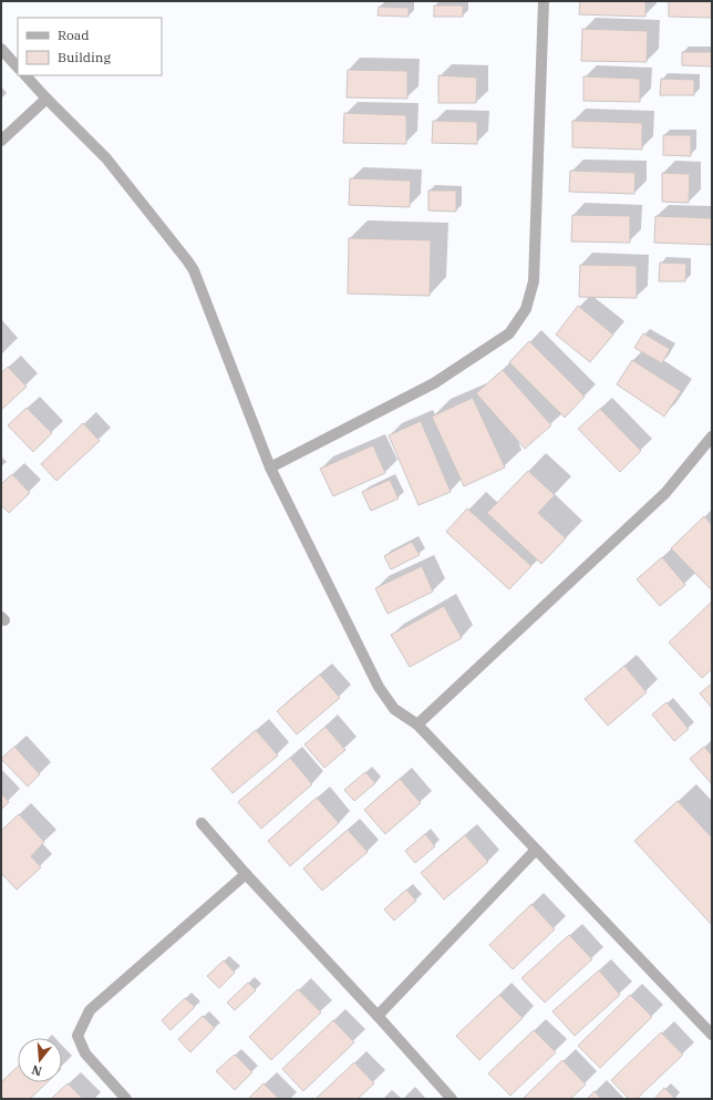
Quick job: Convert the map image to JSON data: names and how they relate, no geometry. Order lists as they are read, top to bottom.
{
  "legend": ["Road", "Building"],
  "north": "bottom"
}
